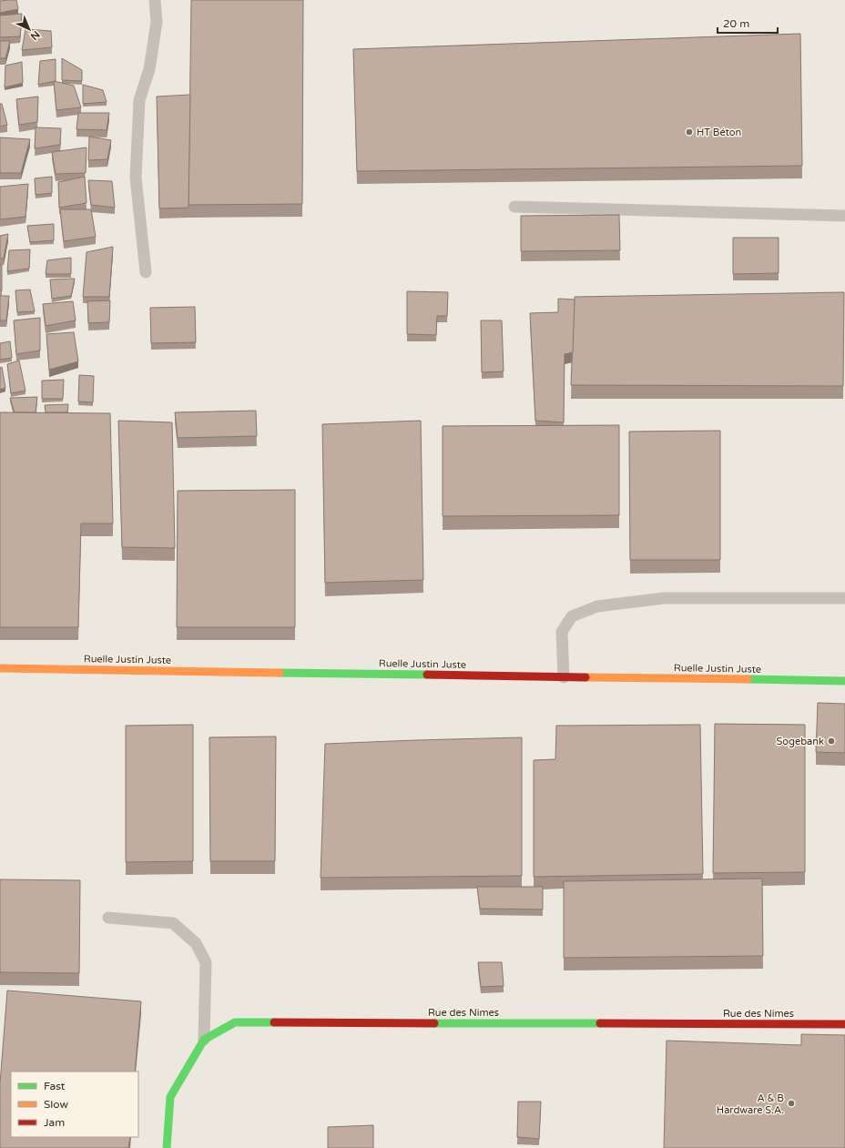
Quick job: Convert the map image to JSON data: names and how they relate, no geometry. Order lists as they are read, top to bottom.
{
  "streets": {
    "street": ["Ruelle Justin Juste", "Rue des Nimes"]
  },
  "places": ["HT Béton", "Sogebank", "A & B Hardware S.A."],
  "legend": ["Fast", "Slow", "Jam"],
  "scale_bar": "20 m",
  "north": "bottom right"
}
